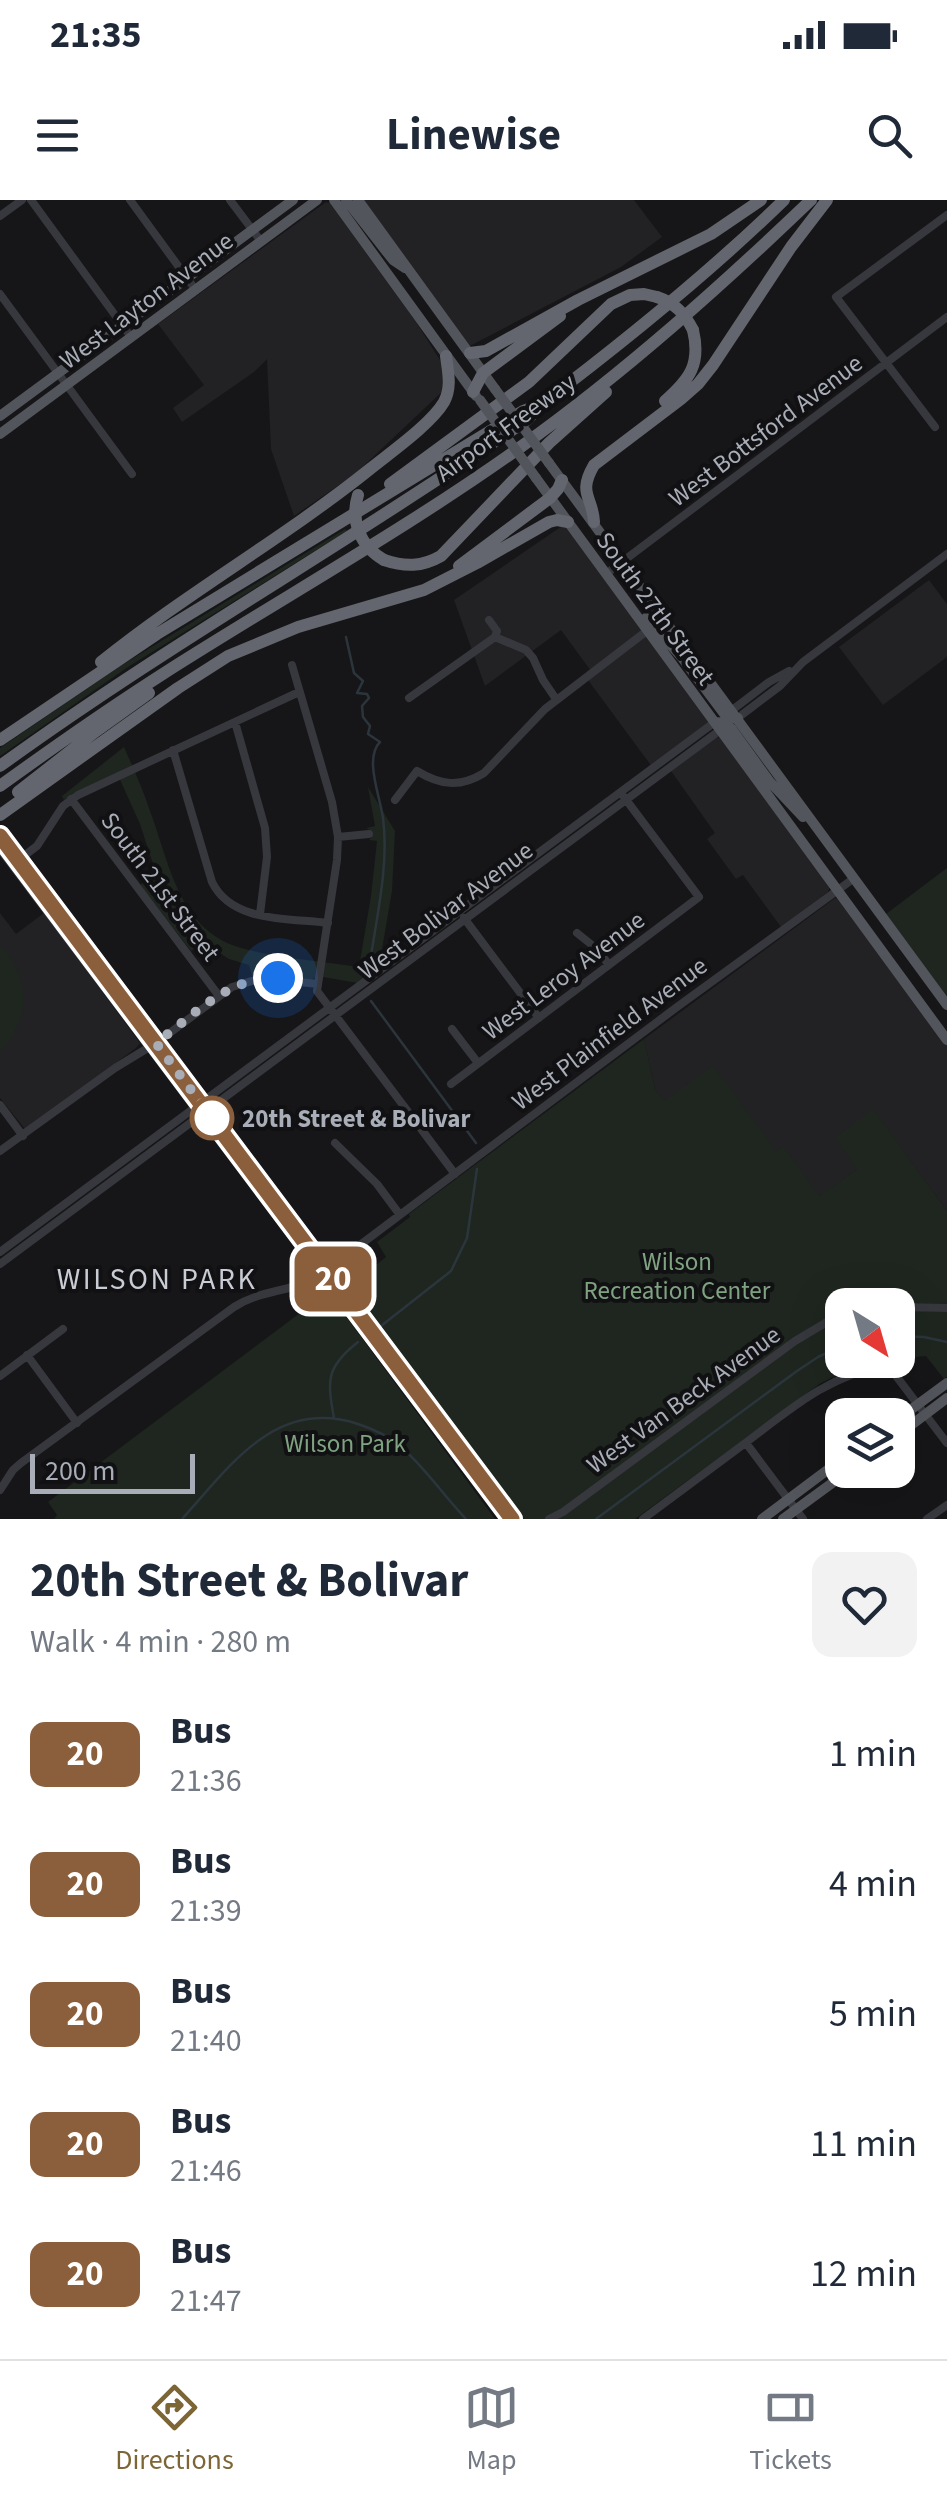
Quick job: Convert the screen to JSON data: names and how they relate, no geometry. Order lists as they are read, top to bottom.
{
  "streets": {
    "highway": ["Airport Freeway"],
    "main road": ["West Layton Avenue", "South 27th Street"],
    "street": [
      "West Bottsford Avenue",
      "South 21st Street",
      "West Bolivar Avenue",
      "West Leroy Avenue",
      "West Plainfield Avenue",
      "West Van Beck Avenue"
    ]
  },
  "crossings": [
    ["West Bottsford Avenue", "South 27th Street"],
    ["South 27th Street", "West Bolivar Avenue"],
    ["South 27th Street", "West Plainfield Avenue"],
    ["West Bolivar Avenue", "West Leroy Avenue"]
  ],
  "districts": ["WILSON PARK"],
  "parks": ["Wilson Recreation Center", "Wilson Park"],
  "places": ["20th Street & Bolivar"],
  "lines": ["bus line 20"],
  "scale_bar": "200 m",
  "north": "bottom right",
  "page": {
    "status": "21:35",
    "header": "Linewise",
    "on_map": "20",
    "scale": "200 m",
    "heading": ["20th Street & Bolivar", "Walk · 4 min · 280 m"],
    "list": [
      {
        "mark": "20",
        "name": "Bus",
        "note": "21:36",
        "value": "1 min"
      },
      {
        "mark": "20",
        "name": "Bus",
        "note": "21:39",
        "value": "4 min"
      },
      {
        "mark": "20",
        "name": "Bus",
        "note": "21:40",
        "value": "5 min"
      },
      {
        "mark": "20",
        "name": "Bus",
        "note": "21:46",
        "value": "11 min"
      },
      {
        "mark": "20",
        "name": "Bus",
        "note": "21:47",
        "value": "12 min"
      }
    ],
    "tabs": ["Directions", "Map", "Tickets"]
  }
}
